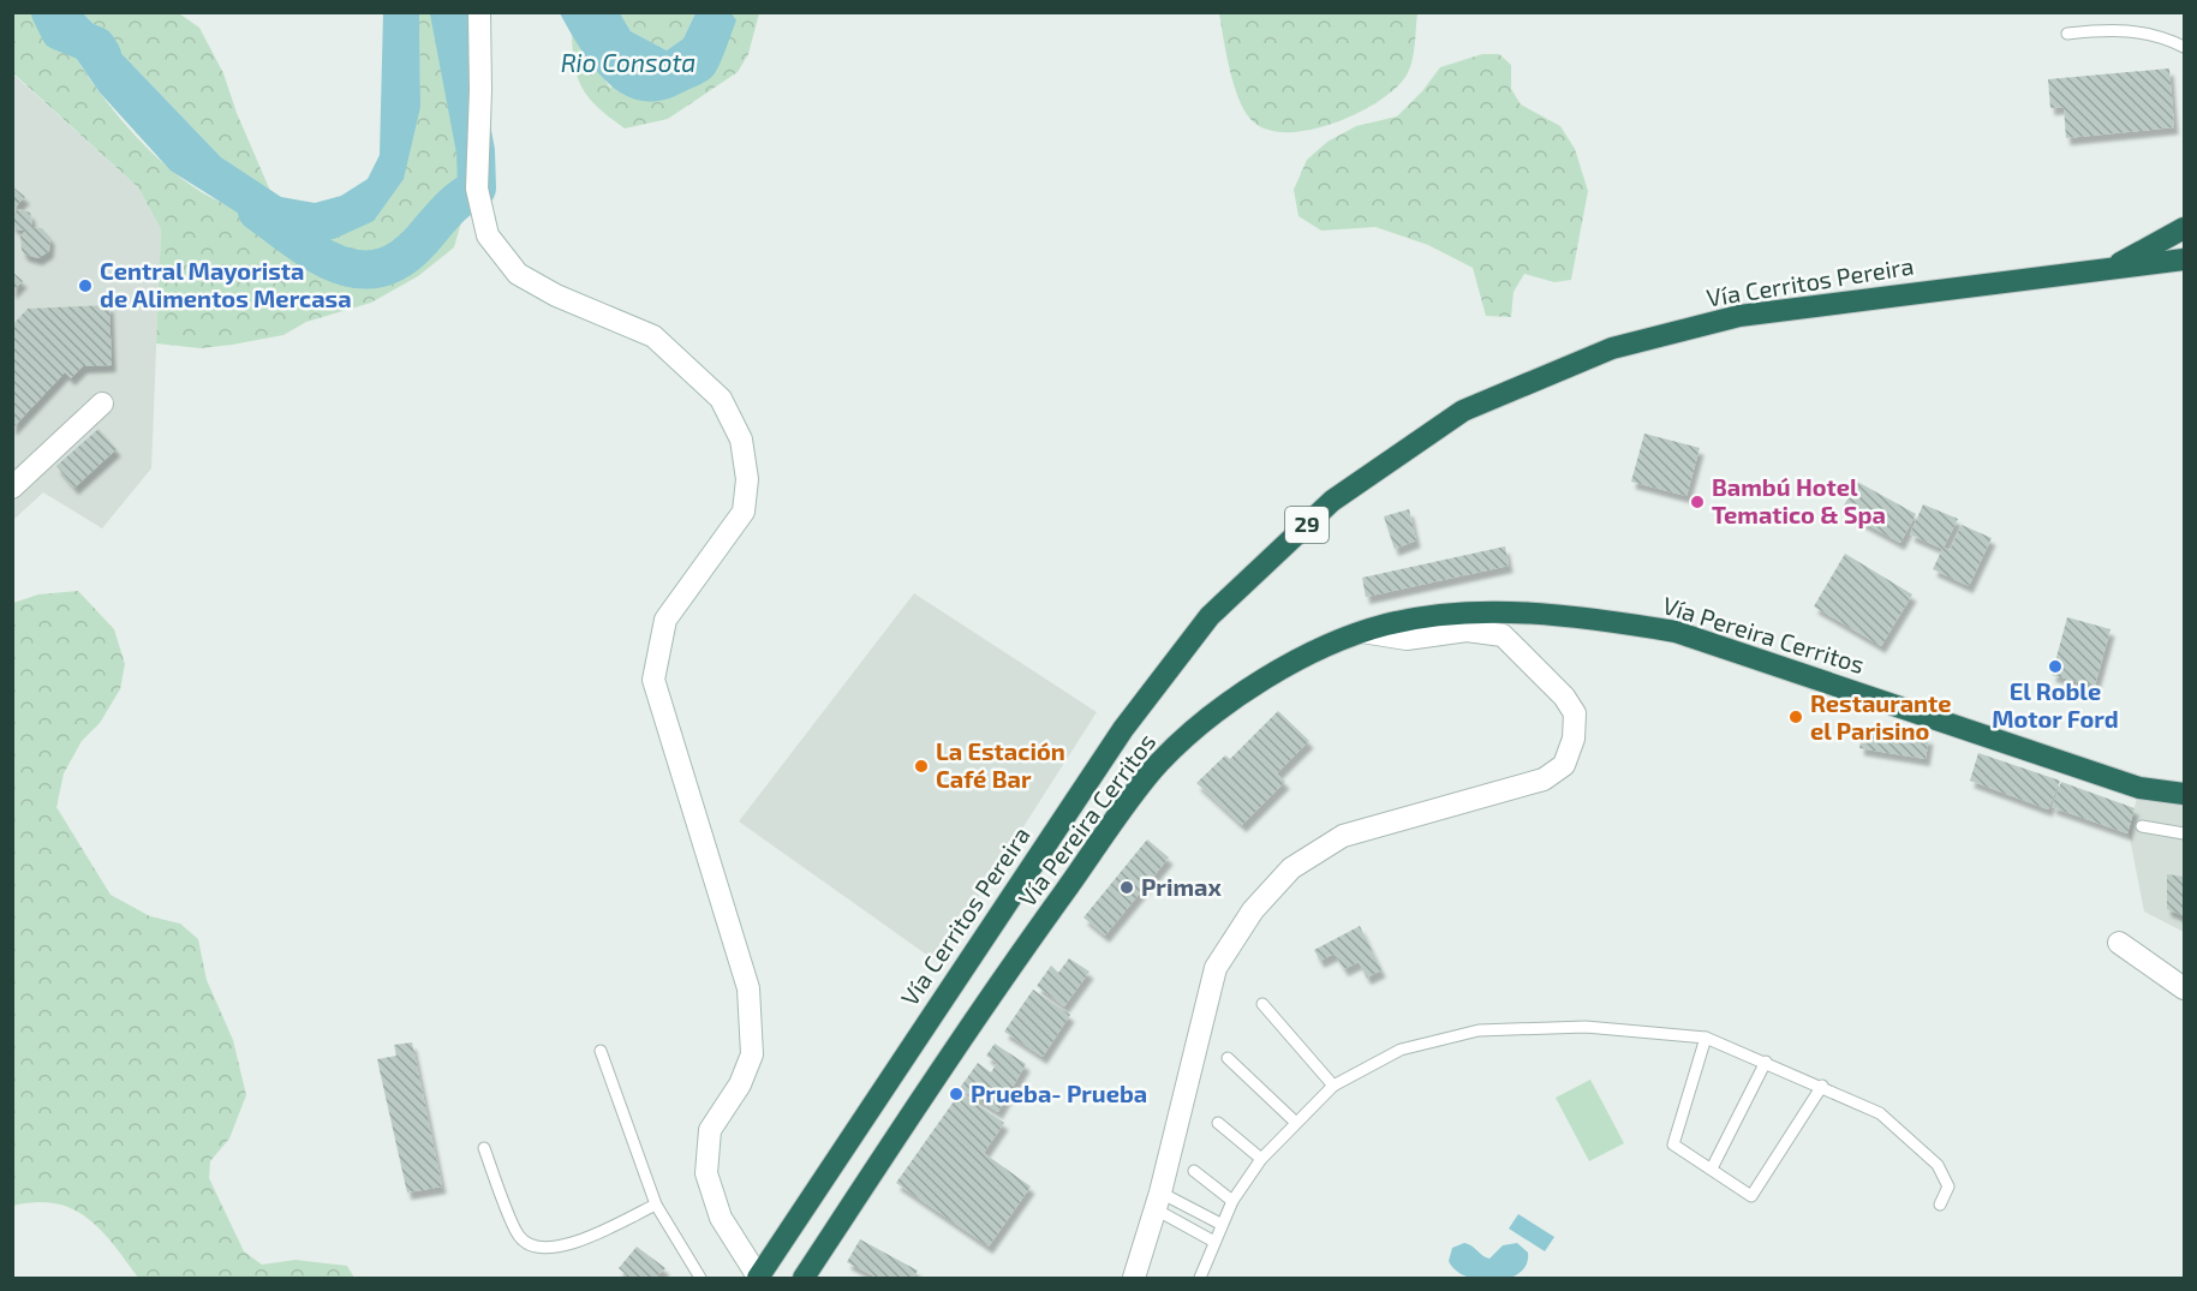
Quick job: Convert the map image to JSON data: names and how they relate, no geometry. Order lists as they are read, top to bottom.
{
  "streets": {
    "highway": ["Vía Cerritos Pereira", "29", "Vía Pereira Cerritos"]
  },
  "water": ["Rio Consota"],
  "places": [
    "Central Mayorista de Alimentos Mercasa",
    "Bambú Hotel Tematico & Spa",
    "El Roble Motor Ford",
    "Restaurante el Parisino",
    "La Estación Café Bar",
    "Primax",
    "Prueba- Prueba"
  ]
}
